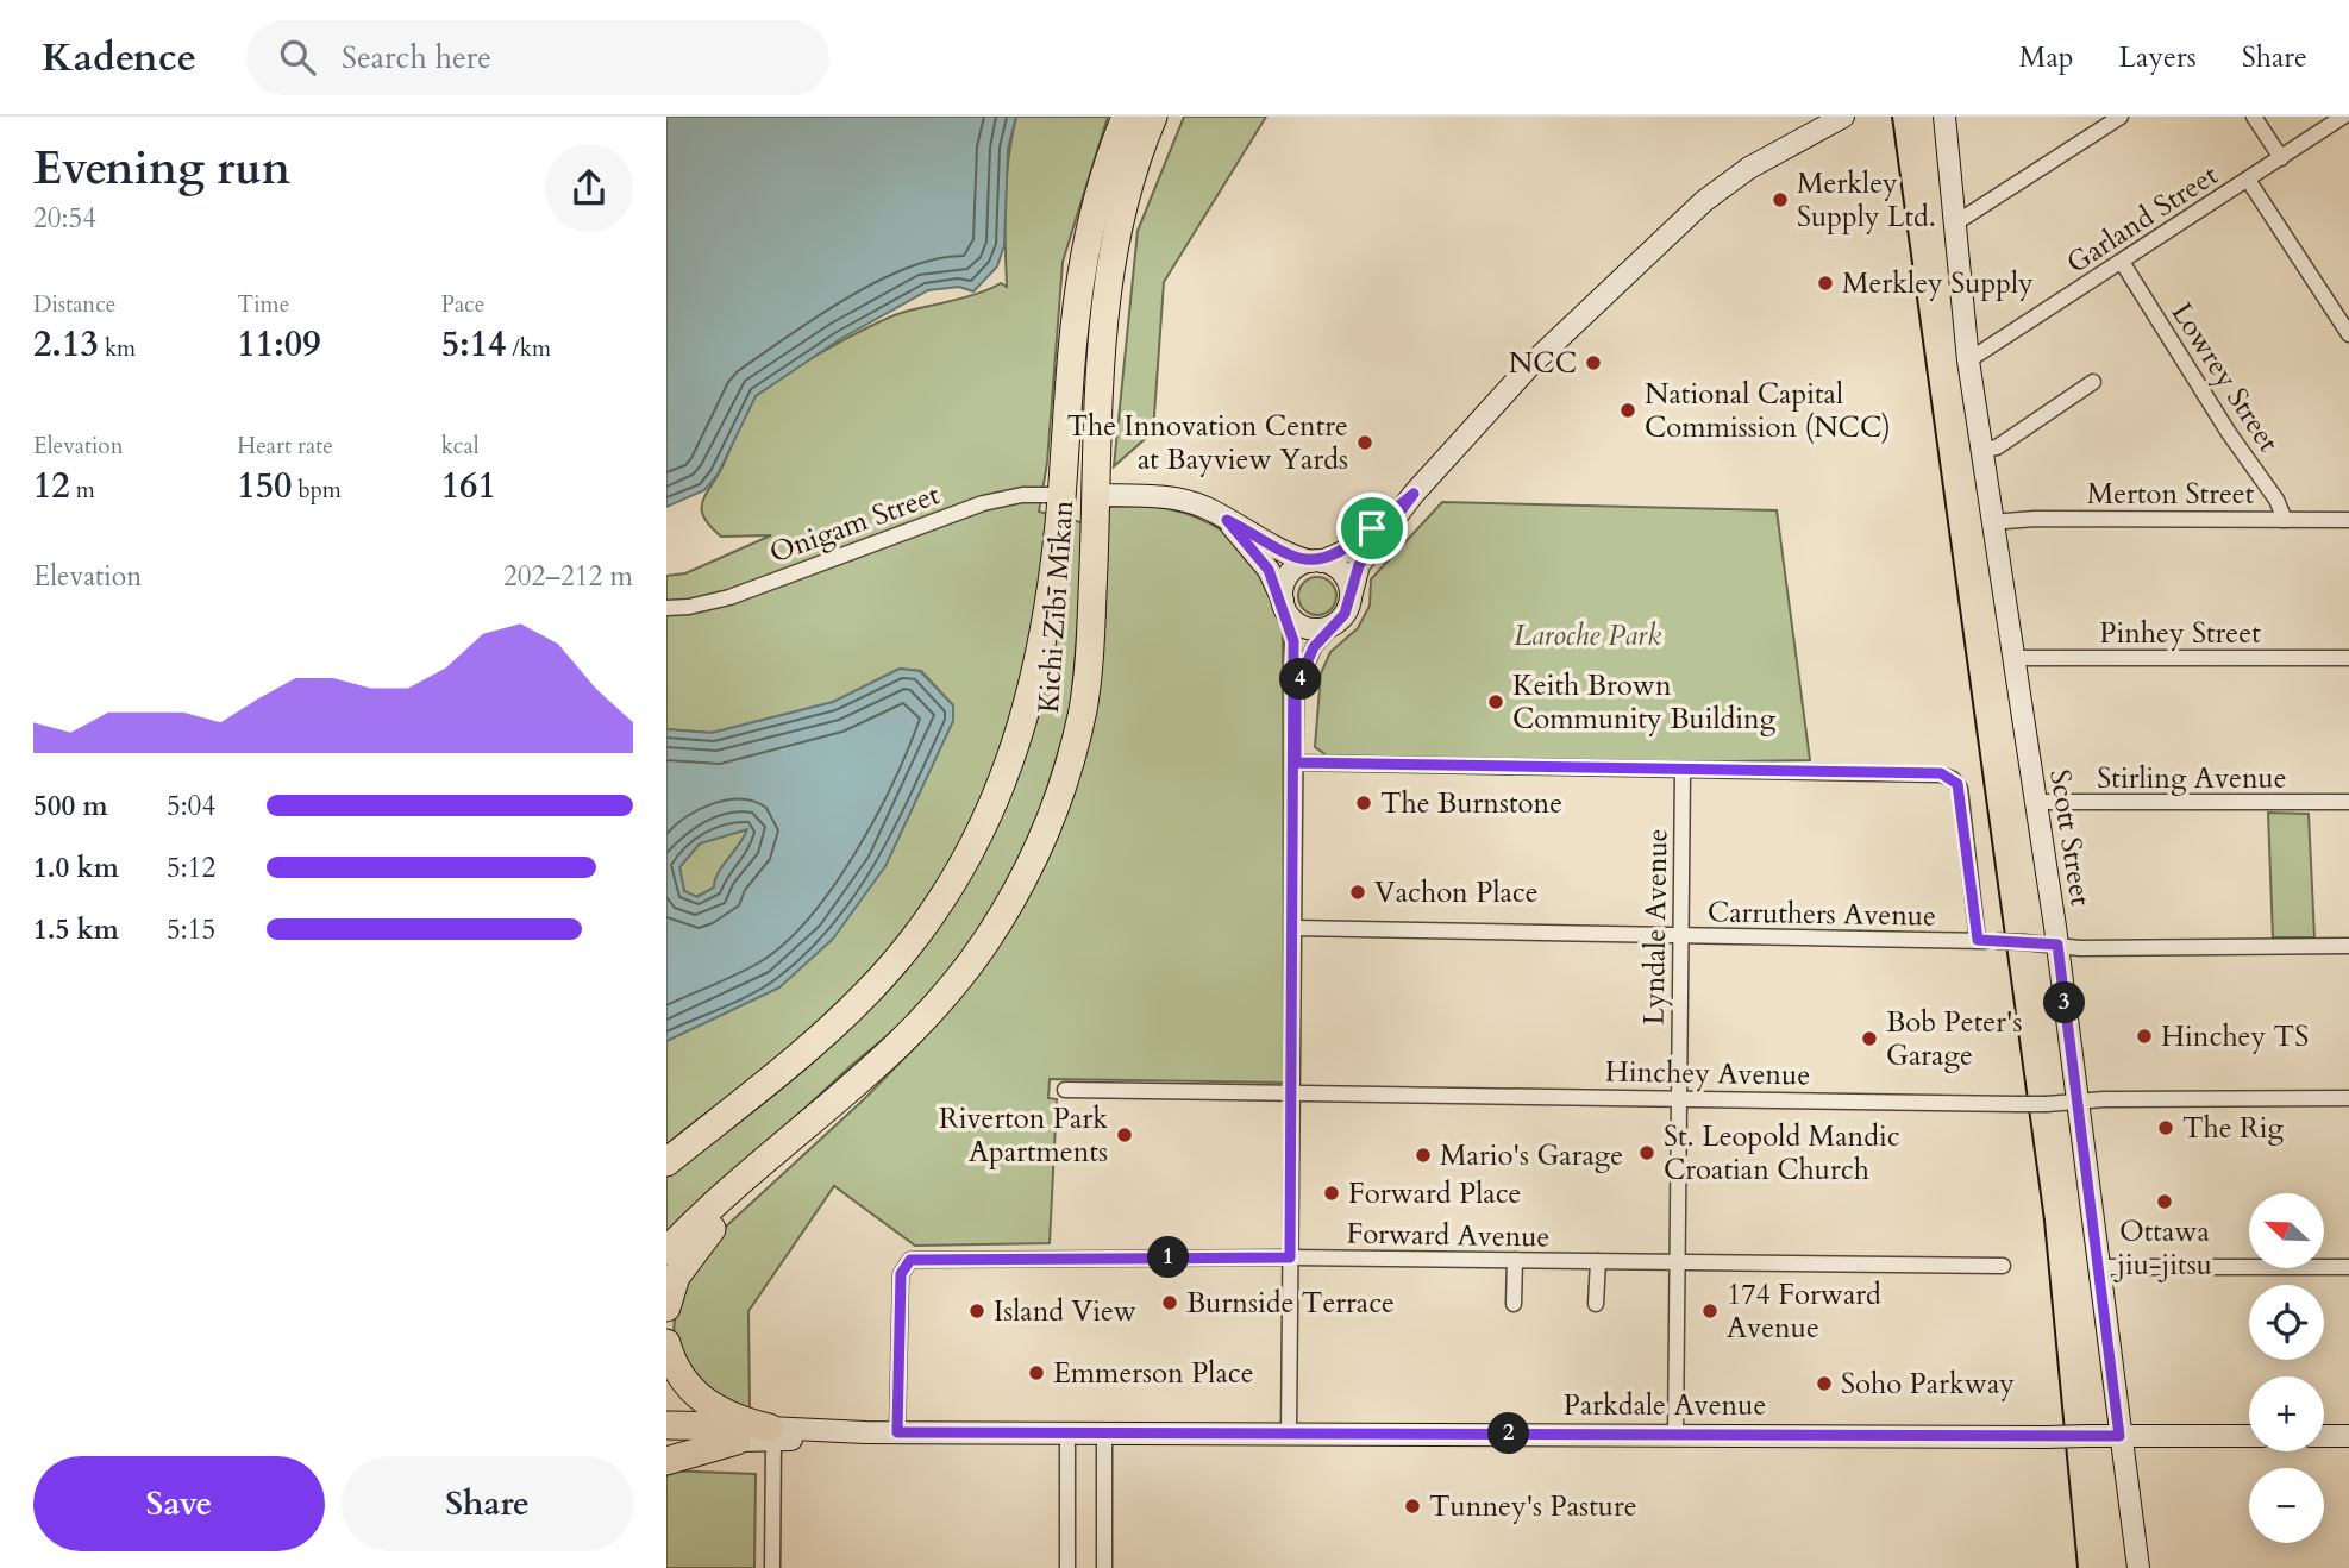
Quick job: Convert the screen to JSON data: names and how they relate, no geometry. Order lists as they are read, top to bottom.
{
  "streets": {
    "highway": ["Kichi Zībī Mīkan"],
    "main road": ["Scott Street", "Parkdale Avenue"],
    "street": [
      "Garland Street",
      "Lowrey Street",
      "Merton Street",
      "Onigam Street",
      "Pinhey Street",
      "Stirling Avenue",
      "Carruthers Avenue",
      "Lyndale Avenue",
      "Hinchey Avenue",
      "Forward Avenue"
    ]
  },
  "crossings": [
    ["Garland Street", "Lowrey Street"],
    ["Garland Street", "Scott Street"],
    ["Lowrey Street", "Merton Street"],
    ["Merton Street", "Scott Street"],
    ["Onigam Street", "Kichi Zībī Mīkan"],
    ["Pinhey Street", "Scott Street"],
    ["Stirling Avenue", "Scott Street"],
    ["Scott Street", "Carruthers Avenue"],
    ["Scott Street", "Hinchey Avenue"],
    ["Scott Street", "Parkdale Avenue"],
    ["Carruthers Avenue", "Lyndale Avenue"],
    ["Lyndale Avenue", "Hinchey Avenue"],
    ["Lyndale Avenue", "Forward Avenue"],
    ["Lyndale Avenue", "Parkdale Avenue"],
    ["Forward Avenue", "Parkdale Avenue"]
  ],
  "parks": ["Laroche Park"],
  "places": [
    "Merkley Supply Ltd.",
    "Merkley Supply",
    "NCC",
    "National Capital Commission (NCC)",
    "The Innovation Centre at Bayview Yards",
    "Keith Brown Community Building",
    "The Burnstone",
    "Vachon Place",
    "Hinchey TS",
    "Bob Peter's Garage",
    "The Rig",
    "Riverton Park Apartments",
    "St. Leopold Mandic Croatian Church",
    "Mario's Garage",
    "Forward Place",
    "Ottawa jiu-jitsu",
    "Burnside Terrace",
    "Island View",
    "174 Forward Avenue",
    "Emmerson Place",
    "Soho Parkway",
    "Tunney's Pasture"
  ],
  "north": "top left",
  "page": {
    "header": "Kadence",
    "search": "Search here",
    "nav": ["Map", "Layers", "Share"],
    "heading": ["Evening run", "20:54"],
    "stats": [
      ["Distance", "2.13 km"],
      ["Time", "11:09"],
      ["Pace", "5:14 /km"],
      ["Elevation", "12 m"],
      ["Heart rate", "150 bpm"],
      ["kcal", "161"]
    ],
    "chart": ["Elevation", "202–212 m"],
    "pins": [
      "4",
      "3",
      "1",
      "2"
    ],
    "list": [
      {
        "name": "500 m",
        "note": "5:04"
      },
      {
        "name": "1.0 km",
        "note": "5:12"
      },
      {
        "name": "1.5 km",
        "note": "5:15"
      }
    ],
    "map_buttons": ["+", "−"],
    "buttons": ["Save", "Share"]
  }
}
